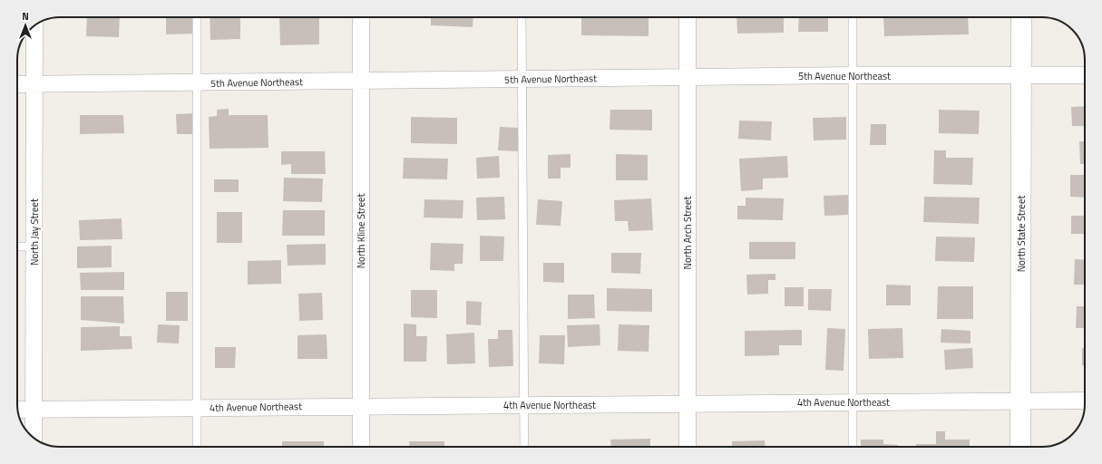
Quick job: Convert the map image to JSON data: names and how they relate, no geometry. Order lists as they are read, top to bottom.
{
  "streets": {
    "street": [
      "5th Avenue Northeast",
      "North Kline Street",
      "North Jay Street",
      "North Arch Street",
      "North State Street",
      "4th Avenue Northeast"
    ]
  },
  "crossings": [
    ["5th Avenue Northeast", "North Kline Street"],
    ["5th Avenue Northeast", "North Jay Street"],
    ["5th Avenue Northeast", "North Arch Street"],
    ["5th Avenue Northeast", "North State Street"],
    ["North Kline Street", "4th Avenue Northeast"],
    ["North Jay Street", "4th Avenue Northeast"],
    ["North Arch Street", "4th Avenue Northeast"],
    ["North State Street", "4th Avenue Northeast"]
  ],
  "north": "top"
}
